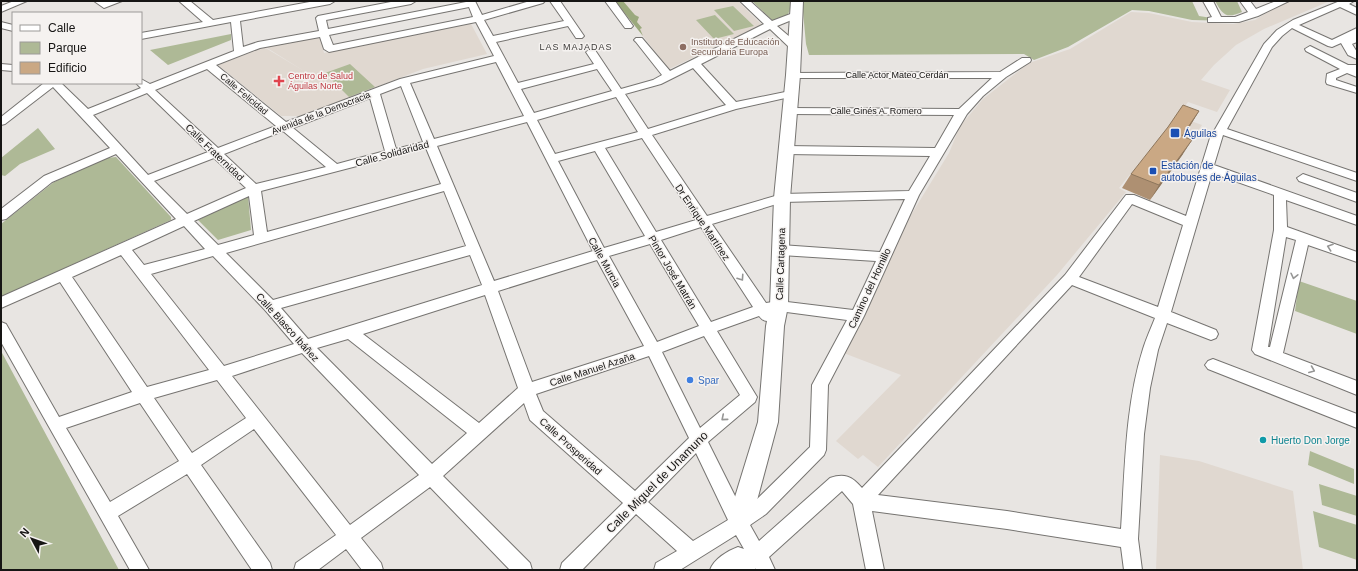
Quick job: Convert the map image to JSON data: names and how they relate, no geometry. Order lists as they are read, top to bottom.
{
  "streets": {
    "main road": ["Calle Cartagena"],
    "street": [
      "Calle Actor Mateo Cerdán",
      "Calle Felicidad",
      "Calle Ginés A. Romero",
      "Avenida de la Democracia",
      "Calle Fraternidad",
      "Calle Solidaridad",
      "Dr Enrique Martínez",
      "Calle Murcia",
      "Pintor José Matrán",
      "Camino del Hornillo",
      "Calle Blasco Ibáñez",
      "Calle Manuel Azaña",
      "Calle Prosperidad",
      "Calle Miguel de Unamuno"
    ]
  },
  "crossings": [
    ["Calle Actor Mateo Cerdán", "Calle Cartagena"],
    ["Calle Actor Mateo Cerdán", "Camino del Hornillo"],
    ["Calle Felicidad", "Avenida de la Democracia"],
    ["Calle Felicidad", "Calle Solidaridad"],
    ["Calle Ginés A. Romero", "Dr Enrique Martínez"],
    ["Calle Ginés A. Romero", "Calle Murcia"],
    ["Calle Ginés A. Romero", "Calle Cartagena"],
    ["Calle Ginés A. Romero", "Pintor José Matrán"],
    ["Calle Ginés A. Romero", "Camino del Hornillo"],
    ["Avenida de la Democracia", "Calle Fraternidad"],
    ["Avenida de la Democracia", "Calle Murcia"],
    ["Avenida de la Democracia", "Calle Blasco Ibáñez"],
    ["Calle Fraternidad", "Calle Solidaridad"],
    ["Calle Solidaridad", "Dr Enrique Martínez"],
    ["Calle Solidaridad", "Calle Murcia"],
    ["Calle Solidaridad", "Calle Cartagena"],
    ["Calle Solidaridad", "Calle Blasco Ibáñez"],
    ["Calle Solidaridad", "Calle Prosperidad"],
    ["Dr Enrique Martínez", "Calle Cartagena"],
    ["Dr Enrique Martínez", "Calle Manuel Azaña"],
    ["Calle Murcia", "Calle Cartagena"],
    ["Calle Murcia", "Camino del Hornillo"],
    ["Calle Murcia", "Calle Manuel Azaña"],
    ["Calle Murcia", "Calle Miguel de Unamuno"],
    ["Calle Cartagena", "Camino del Hornillo"],
    ["Calle Cartagena", "Calle Manuel Azaña"],
    ["Pintor José Matrán", "Calle Manuel Azaña"],
    ["Pintor José Matrán", "Calle Miguel de Unamuno"],
    ["Camino del Hornillo", "Calle Prosperidad"],
    ["Calle Blasco Ibáñez", "Calle Manuel Azaña"],
    ["Calle Manuel Azaña", "Calle Prosperidad"],
    ["Calle Prosperidad", "Calle Miguel de Unamuno"]
  ],
  "districts": ["LAS MAJADAS"],
  "places": {
    "other": ["Instituto de Educación Secundaria Europa", "Spar", "Huerto Don Jorge"],
    "health": ["Centro de Salud Águilas Norte"],
    "transit": ["Águilas", "Estación de autobuses de Águilas"]
  },
  "legend": ["Calle", "Parque", "Edificio"],
  "north": "top left"
}
